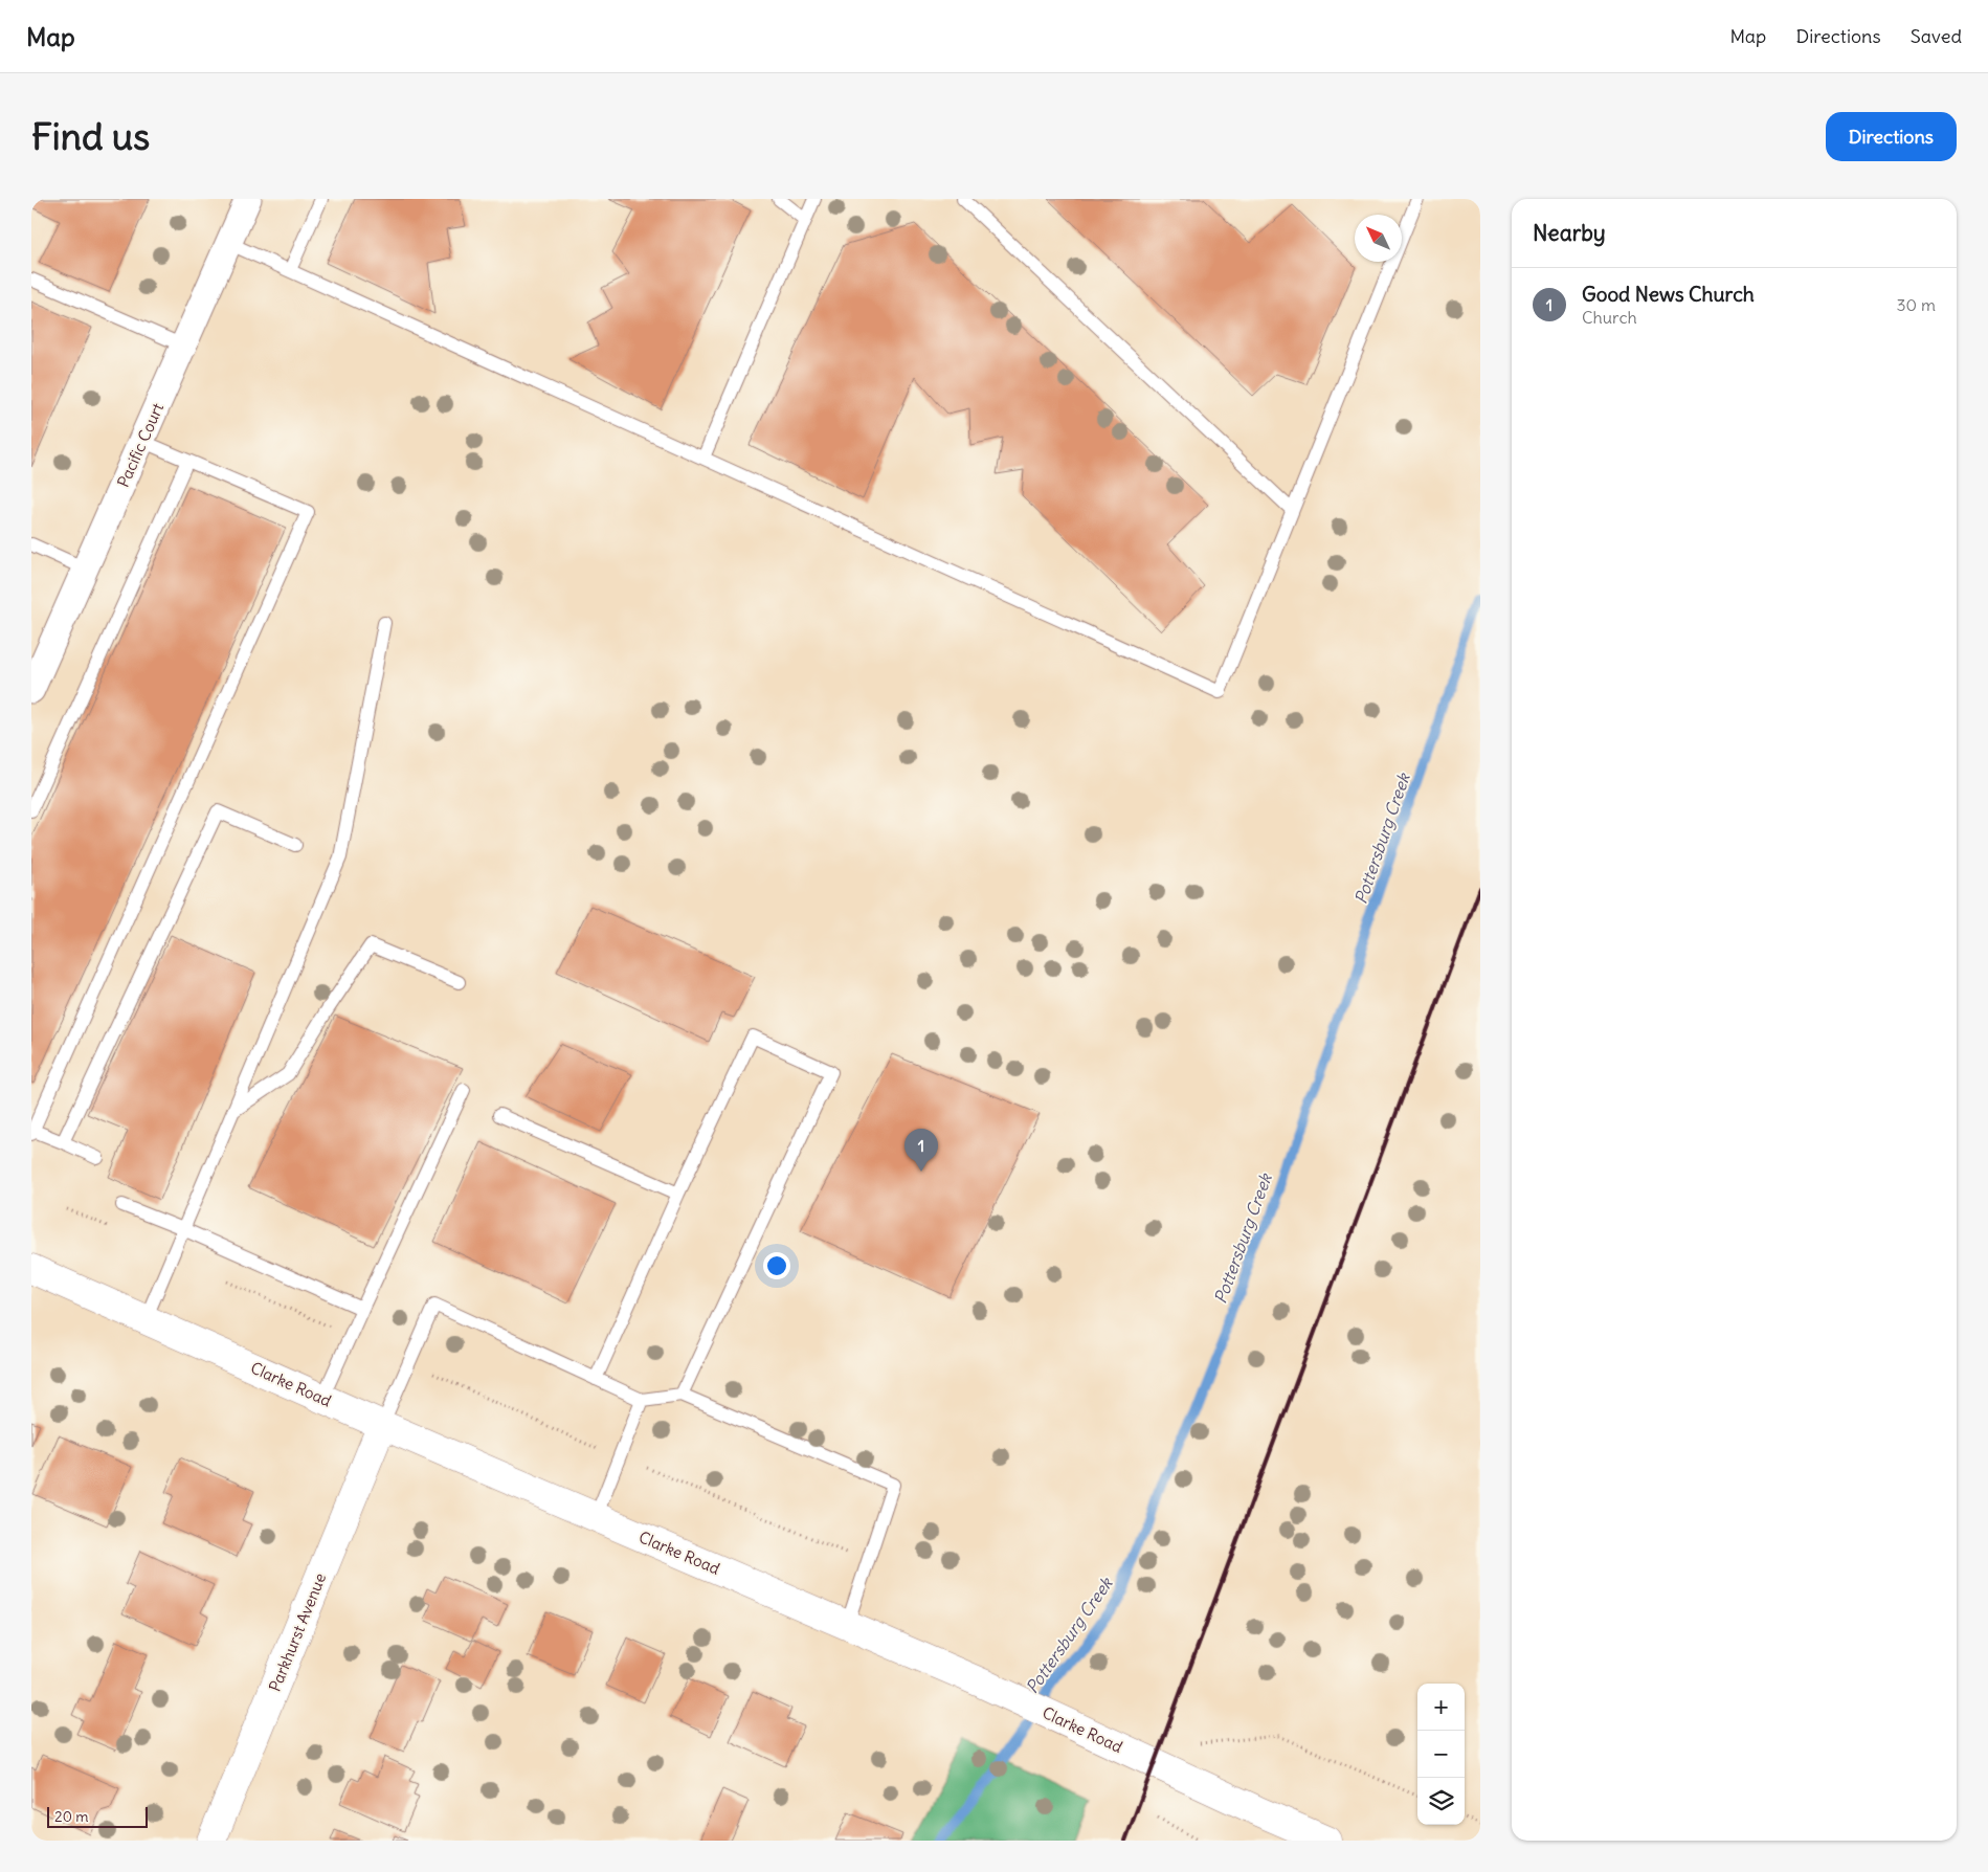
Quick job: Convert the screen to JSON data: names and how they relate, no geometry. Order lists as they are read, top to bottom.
{
  "streets": {
    "main road": ["Clarke Road", "Parkhurst Avenue"],
    "street": ["Pacific Court"]
  },
  "crossings": [
    ["Clarke Road", "Parkhurst Avenue"]
  ],
  "water": ["Pottersburg Creek"],
  "scale_bar": "20 m",
  "north": "top left",
  "page": {
    "header": "Map",
    "nav": ["Map", "Directions", "Saved"],
    "buttons": "Directions",
    "title": "Find us",
    "heading": "Nearby",
    "list": [
      {
        "mark": "1",
        "name": "Good News Church",
        "note": "Church",
        "value": "30 m"
      }
    ],
    "pins": "1",
    "map_buttons": ["+", "−"],
    "scale": "20 m"
  }
}
